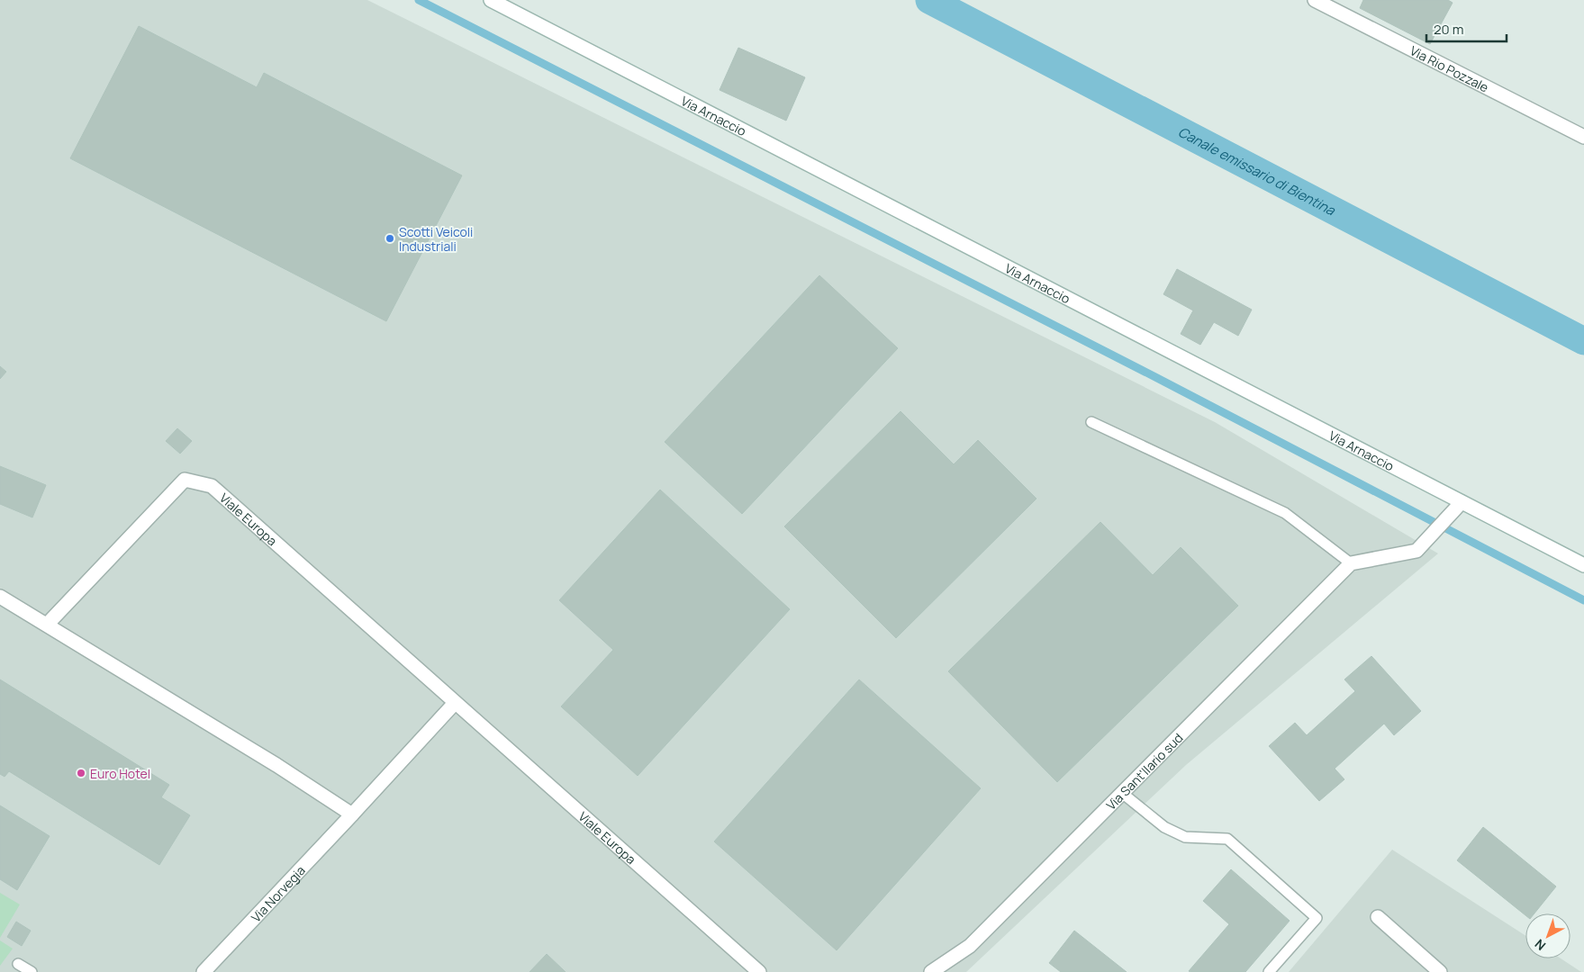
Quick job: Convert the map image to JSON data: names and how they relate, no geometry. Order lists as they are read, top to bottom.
{
  "streets": {
    "street": [
      "Via Rio Pozzale",
      "Via Arnaccio",
      "Viale Europa",
      "Via Sant'Ilario sud",
      "Via Norvegia"
    ]
  },
  "water": ["Canale emissario di Bientina"],
  "places": ["Scotti Veicoli Industriali", "Euro Hotel"],
  "scale_bar": "20 m",
  "north": "bottom left"
}
